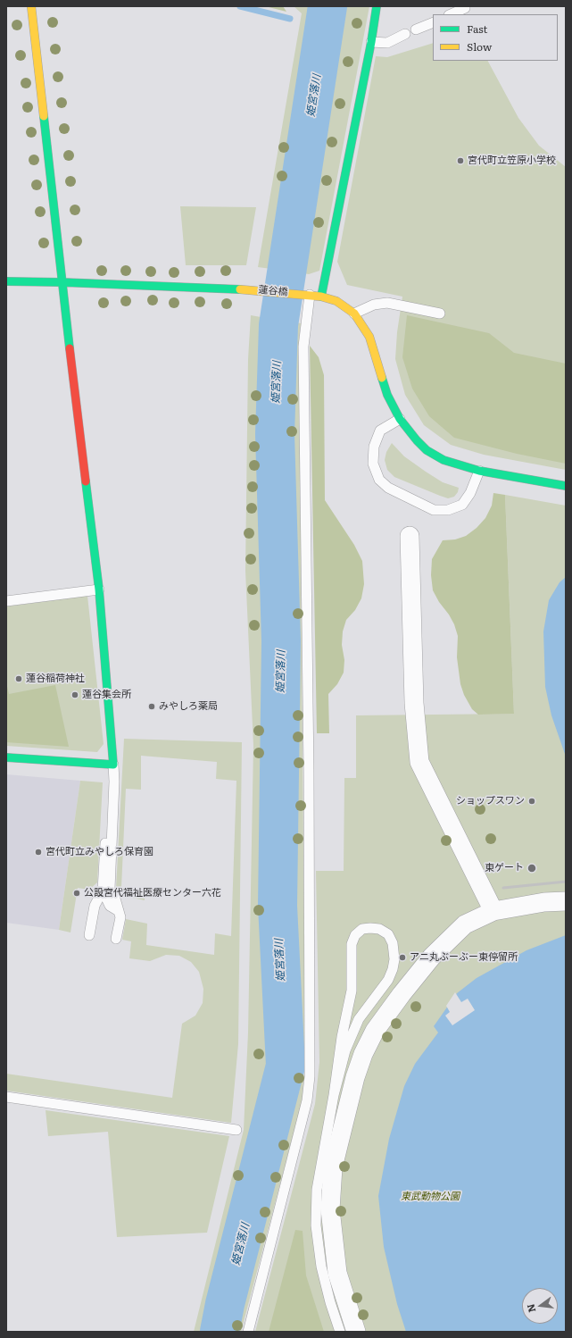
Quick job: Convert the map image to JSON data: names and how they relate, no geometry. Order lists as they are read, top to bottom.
{
  "streets": {
    "street": ["蓮谷橋"]
  },
  "water": ["姫宮落川"],
  "parks": ["東武動物公園"],
  "places": [
    "宮代町立笠原小学校",
    "蓮谷稲荷神社",
    "蓮谷集会所",
    "みやしろ薬局",
    "ショップスワン",
    "宮代町立みやしろ保育園",
    "東ゲート",
    "公設宮代福祉医療センター六花",
    "アニ丸ぶーぶー東停留所"
  ],
  "legend": ["Fast", "Slow"],
  "north": "left"
}
